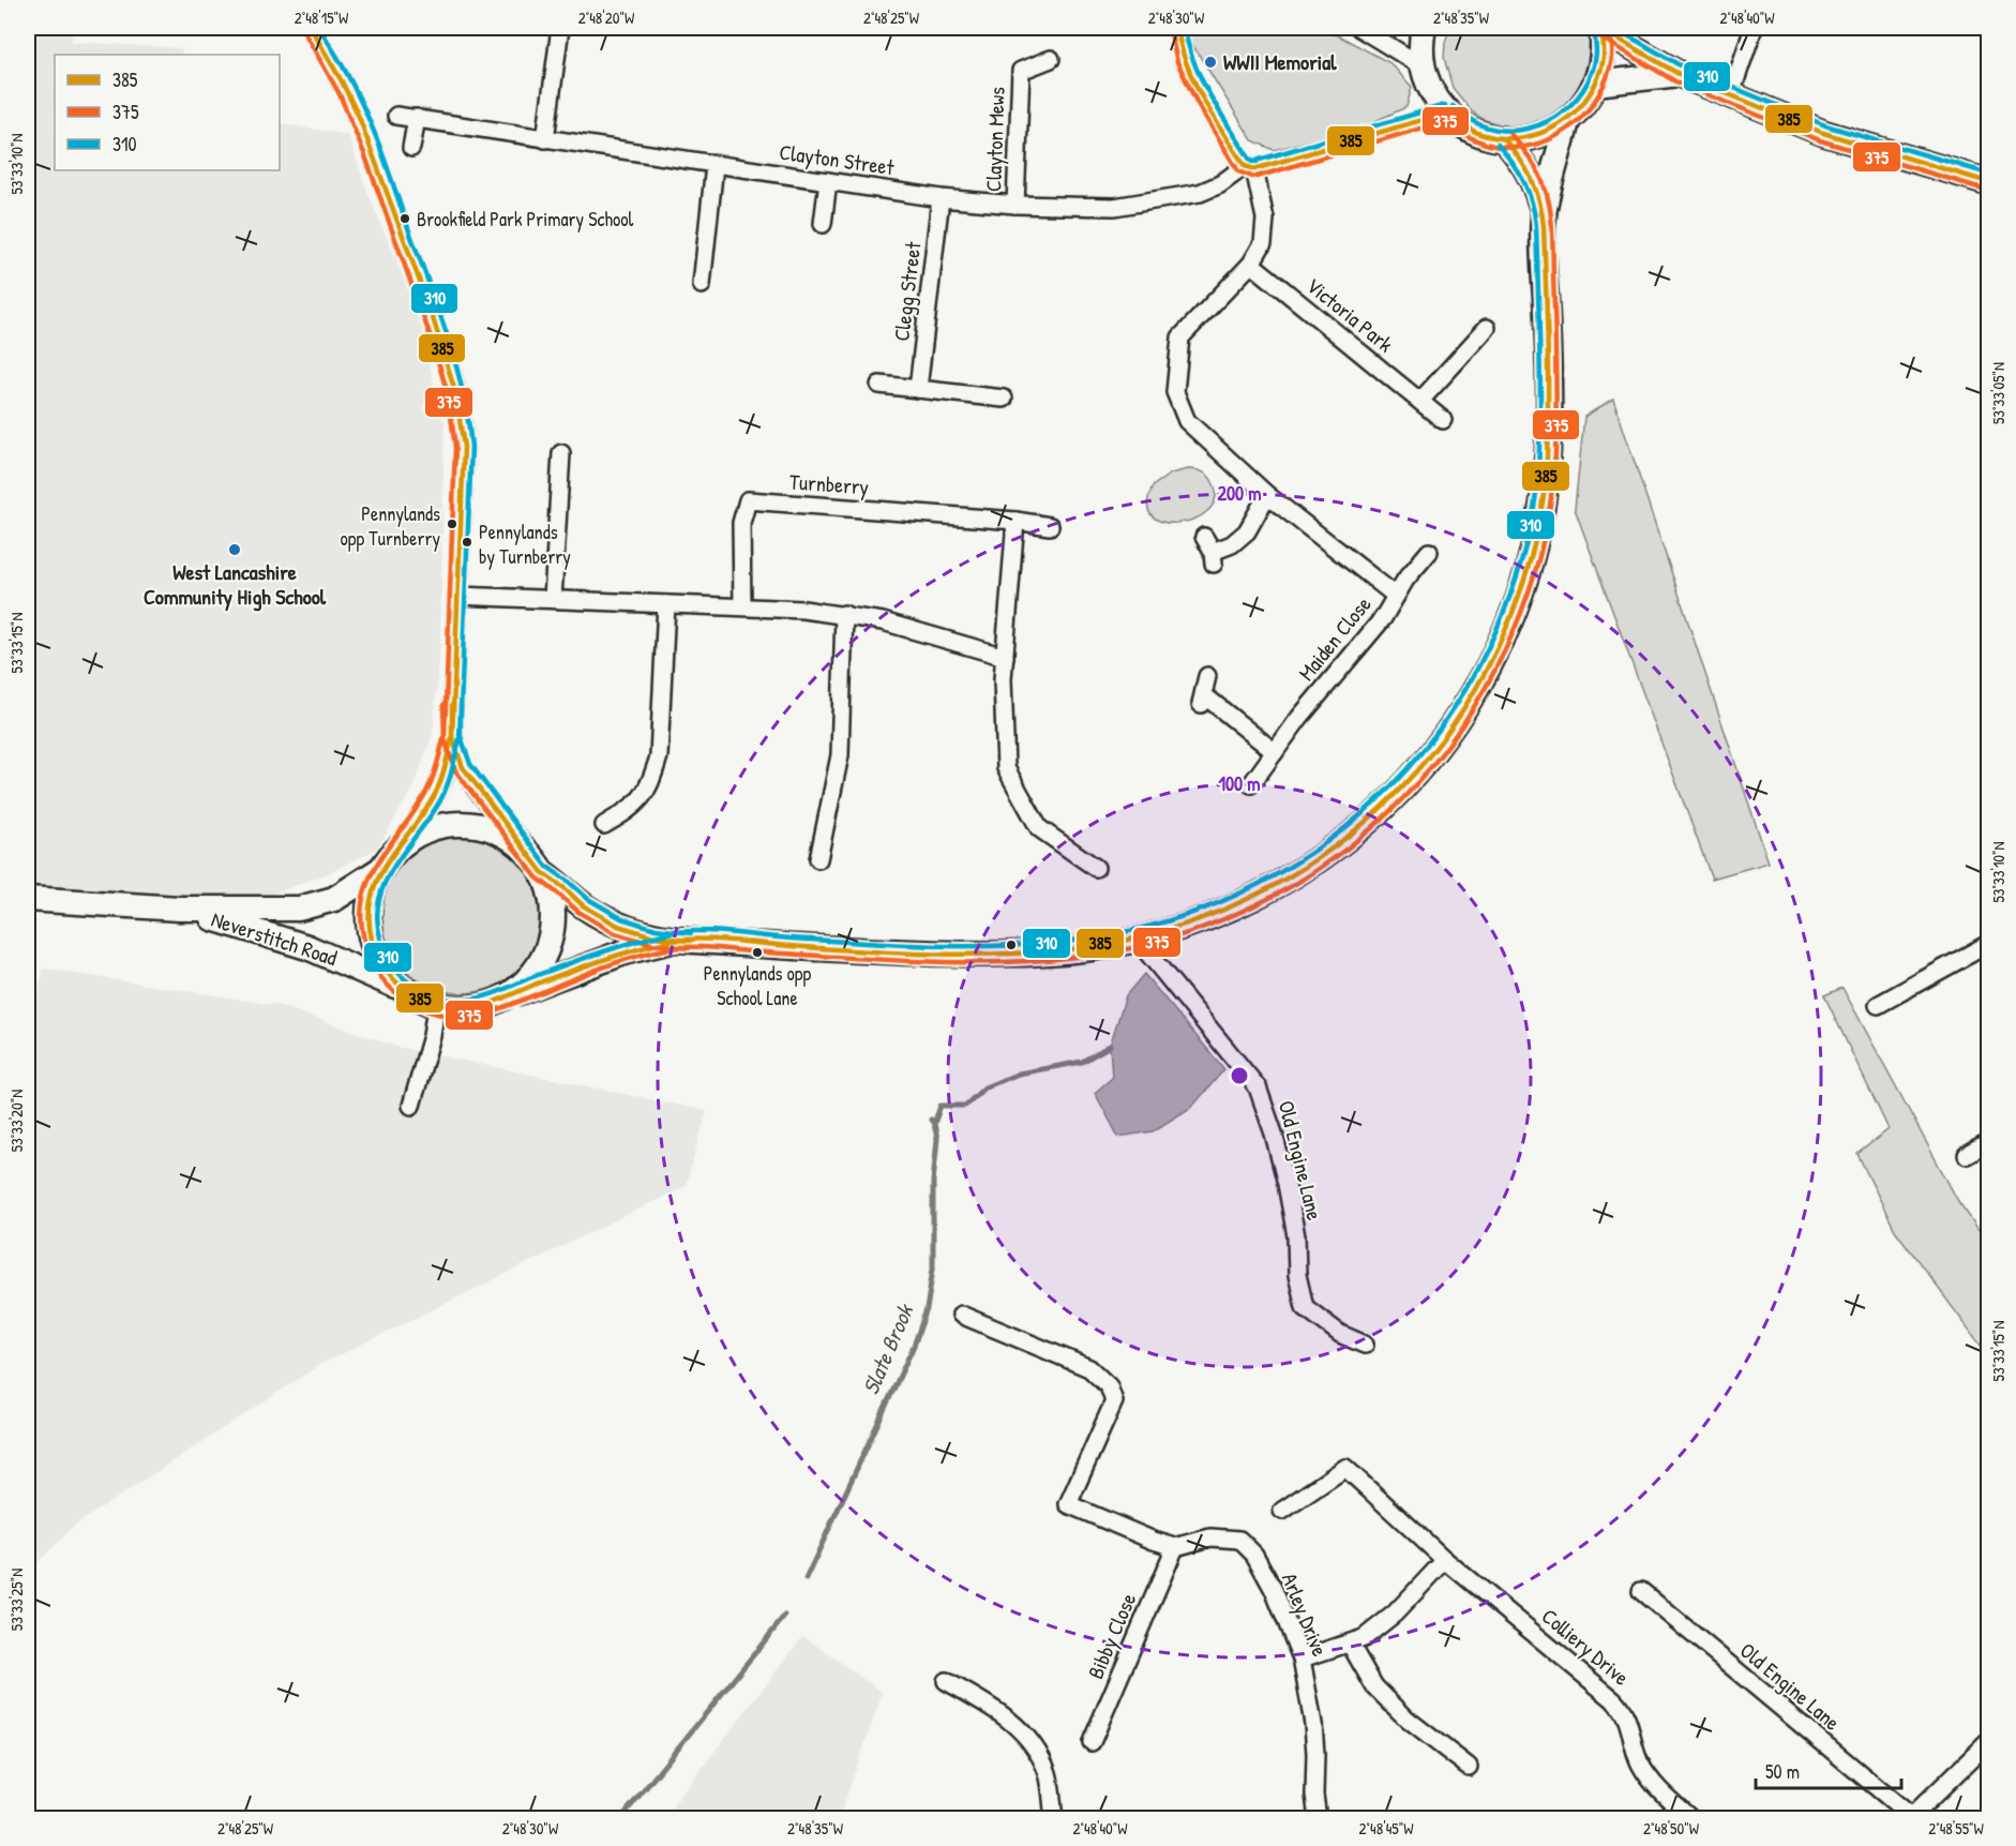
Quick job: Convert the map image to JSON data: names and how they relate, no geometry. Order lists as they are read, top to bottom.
{
  "streets": {
    "main road": ["Neverstitch Road"],
    "street": [
      "Clayton Mews",
      "Clayton Street",
      "Clegg Street",
      "Victoria Park",
      "Turnberry",
      "Maiden Close",
      "Old Engine Lane",
      "Arley Drive",
      "Bibby Close",
      "Colliery Drive"
    ]
  },
  "crossings": [
    ["Clayton Mews", "Clayton Street"],
    ["Clayton Street", "Clegg Street"],
    ["Arley Drive", "Bibby Close"]
  ],
  "water": ["Slate Brook"],
  "places": [
    "WWII Memorial",
    "Brookfield Park Primary School",
    "Pennylands opp Turnberry",
    "Pennylands by Turnberry",
    "West Lancashire Community High School",
    "Pennylands opp School Lane"
  ],
  "lines": ["transit line 385", "transit line 375", "transit line 310"],
  "legend": ["385", "375", "310"],
  "scale_bar": "50 m",
  "coordinates": [
    "2°48'15\"W",
    "2°48'20\"W",
    "2°48'25\"W",
    "2°48'30\"W",
    "2°48'35\"W",
    "2°48'40\"W",
    "53°33'10\"N",
    "53°33'05\"N",
    "53°33'15\"N",
    "53°33'20\"N",
    "53°33'25\"N",
    "2°48'45\"W",
    "2°48'50\"W",
    "2°48'55\"W"
  ],
  "rings": ["200 m", "100 m"]
}
